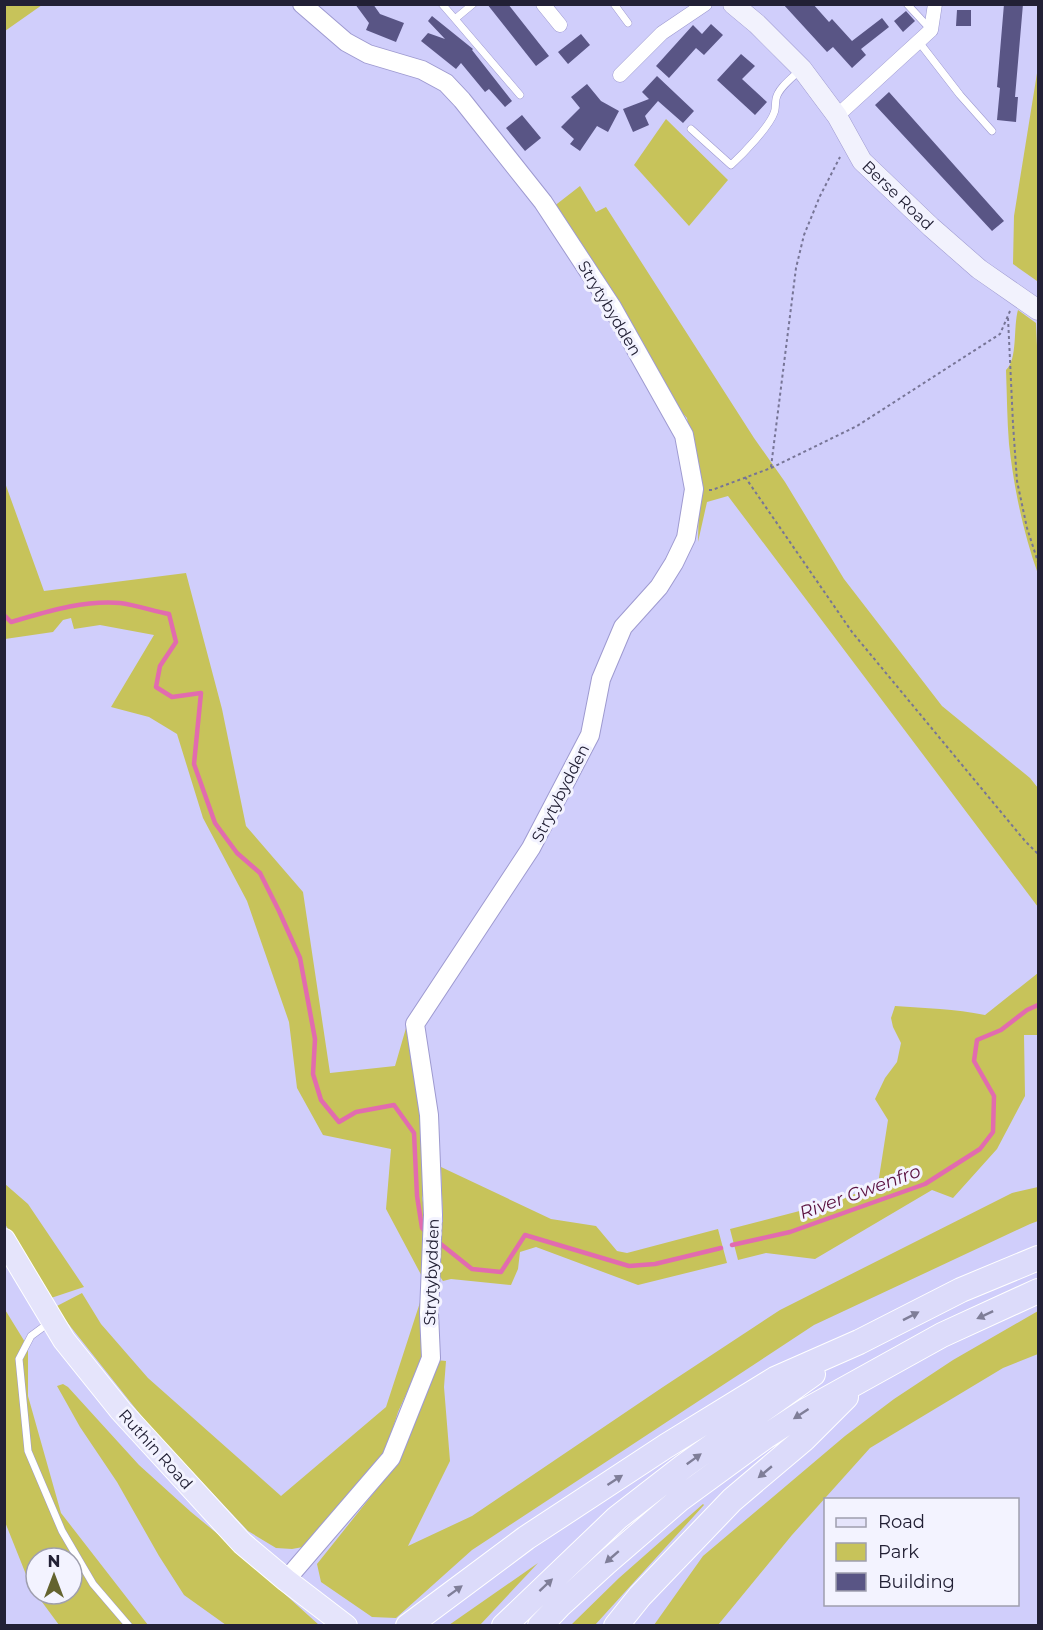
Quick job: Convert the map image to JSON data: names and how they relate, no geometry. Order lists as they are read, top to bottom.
{
  "streets": {
    "main road": ["Berse Road", "Ruthin Road"],
    "street": ["Strytybydden"]
  },
  "crossings": [
    ["Strytybydden", "Ruthin Road"]
  ],
  "water": ["River Gwenfro"],
  "legend": ["Road", "Park", "Building"],
  "north": "top"
}
